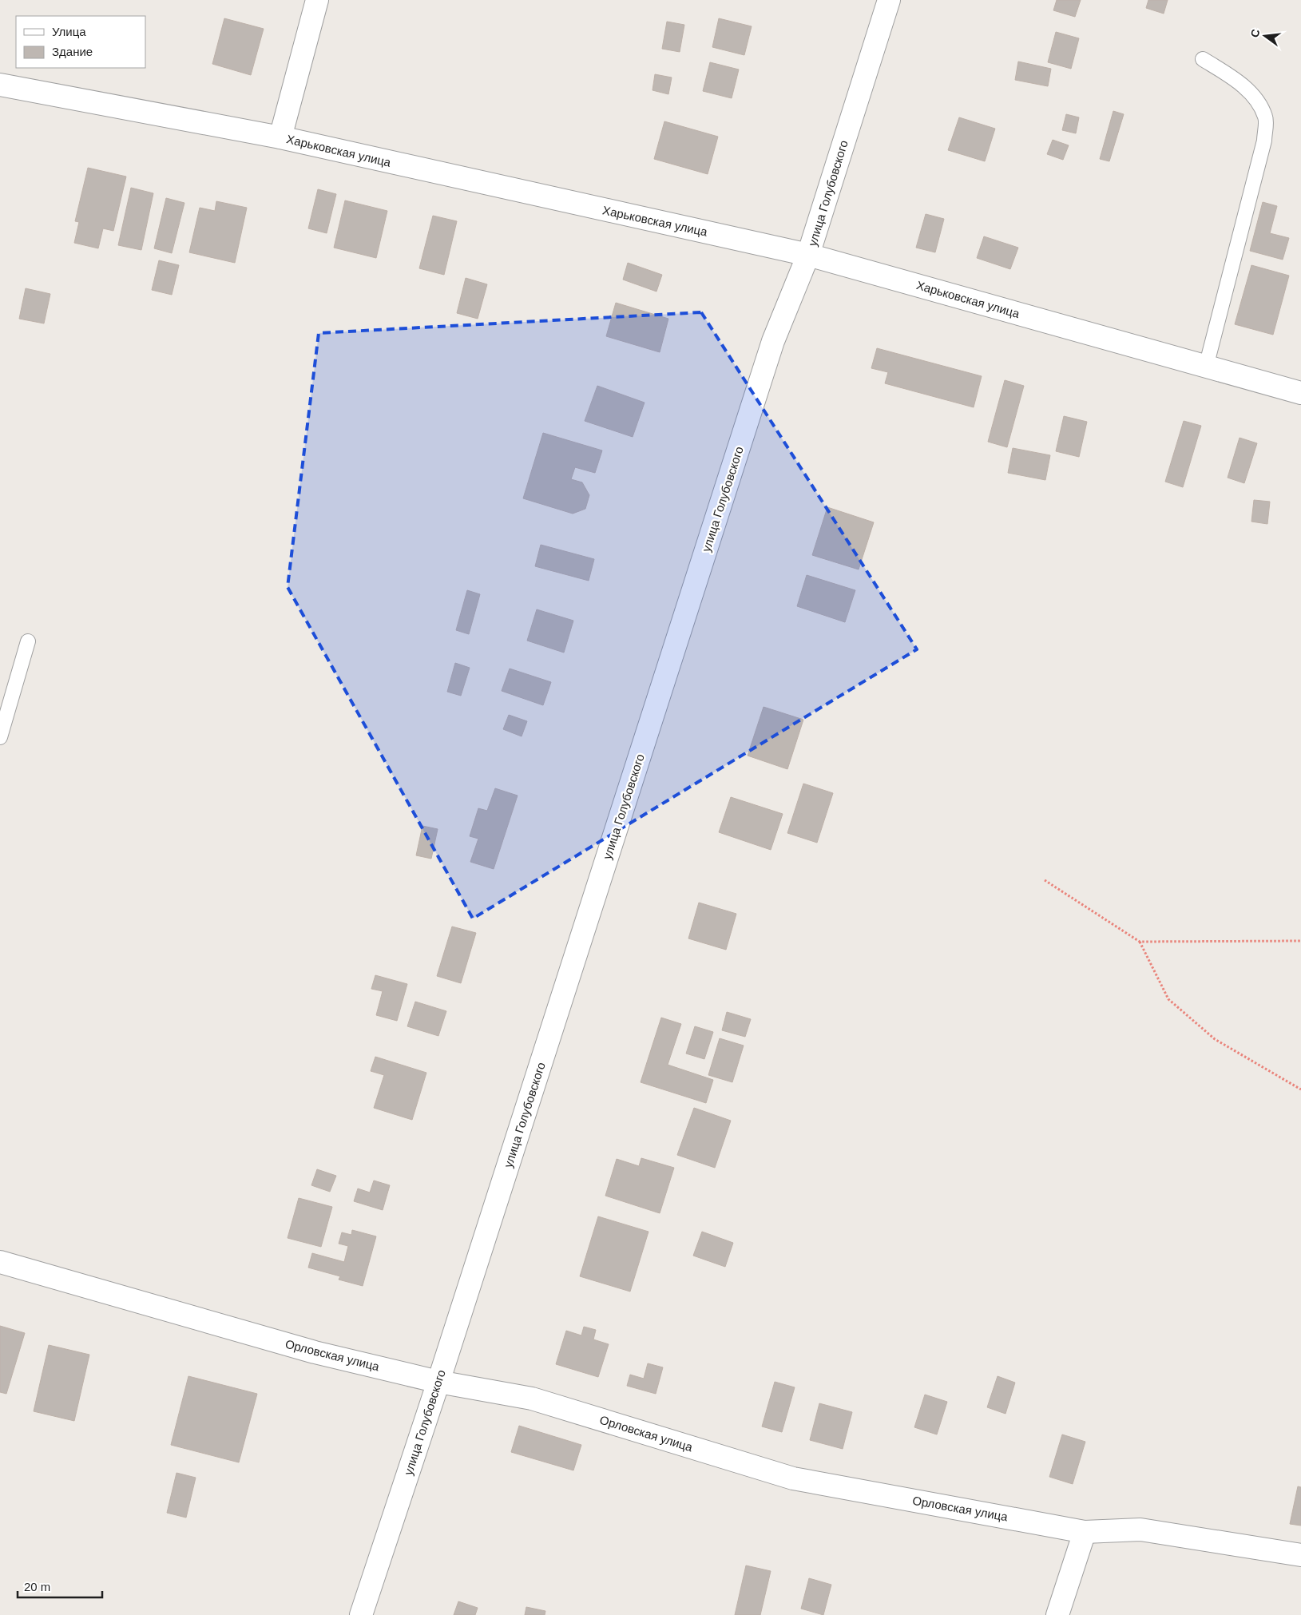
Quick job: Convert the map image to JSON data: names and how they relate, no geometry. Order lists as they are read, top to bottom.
{
  "streets": {
    "street": ["Харьковская улица", "улица Голубовского", "Орловская улица"]
  },
  "crossings": [
    ["Харьковская улица", "улица Голубовского"],
    ["улица Голубовского", "Орловская улица"]
  ],
  "legend": ["Улица", "Здание"],
  "scale_bar": "20 m",
  "north": "left"
}
